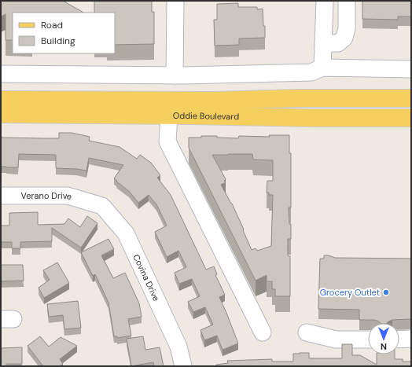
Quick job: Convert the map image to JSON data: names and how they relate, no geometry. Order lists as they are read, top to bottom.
{
  "streets": {
    "main road": ["Oddie Boulevard"],
    "street": ["Verano Drive", "Covina Drive"]
  },
  "crossings": [
    ["Verano Drive", "Covina Drive"]
  ],
  "places": ["Grocery Outlet"],
  "legend": ["Road", "Building"],
  "north": "bottom"
}
